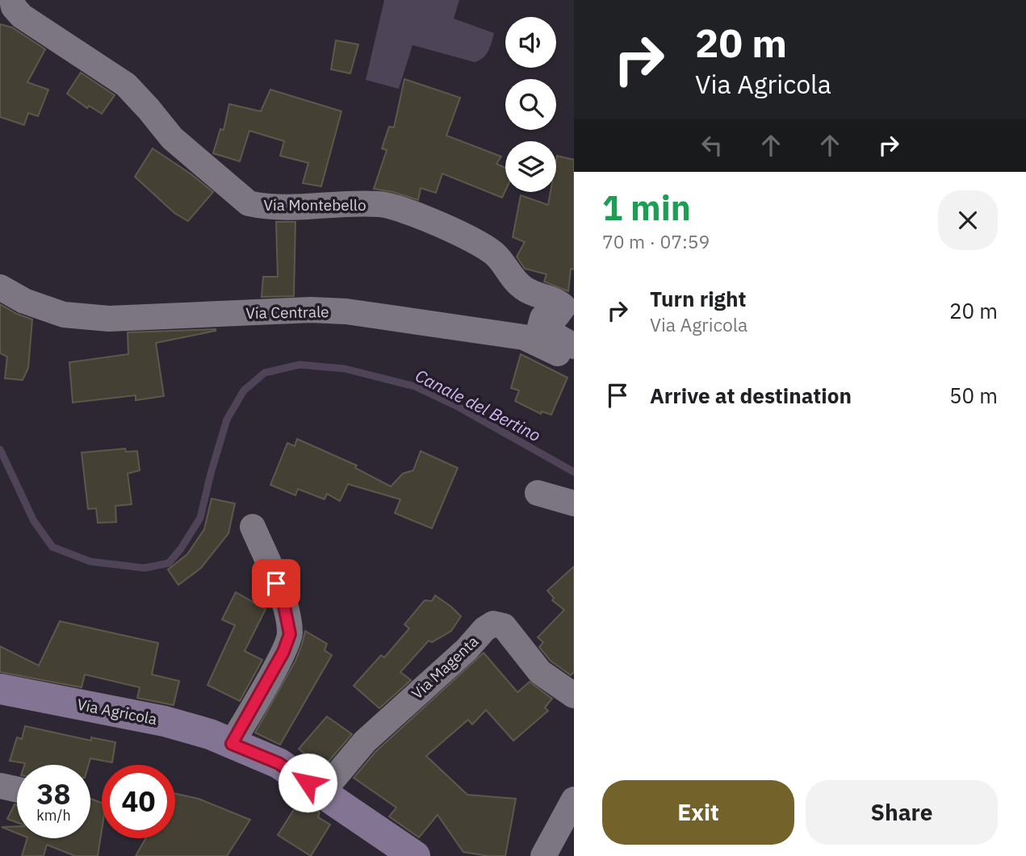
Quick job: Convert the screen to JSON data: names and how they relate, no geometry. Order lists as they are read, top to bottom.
{
  "streets": {
    "street": [
      "Via Montebello",
      "Via Centrale",
      "Via Magenta",
      "Via Agricola"
    ]
  },
  "crossings": [
    ["Via Magenta", "Via Agricola"]
  ],
  "water": ["Canale del Bertino"],
  "page": {
    "turn": ["20 m", "Via Agricola"],
    "heading": ["1 min", "70 m · 07:59"],
    "list": [
      {
        "name": "Turn right",
        "note": "Via Agricola",
        "value": "20 m"
      },
      {
        "name": "Arrive at destination",
        "value": "50 m"
      }
    ],
    "speed": "38 km/h",
    "limit": "40",
    "buttons": ["Exit", "Share"]
  }
}
